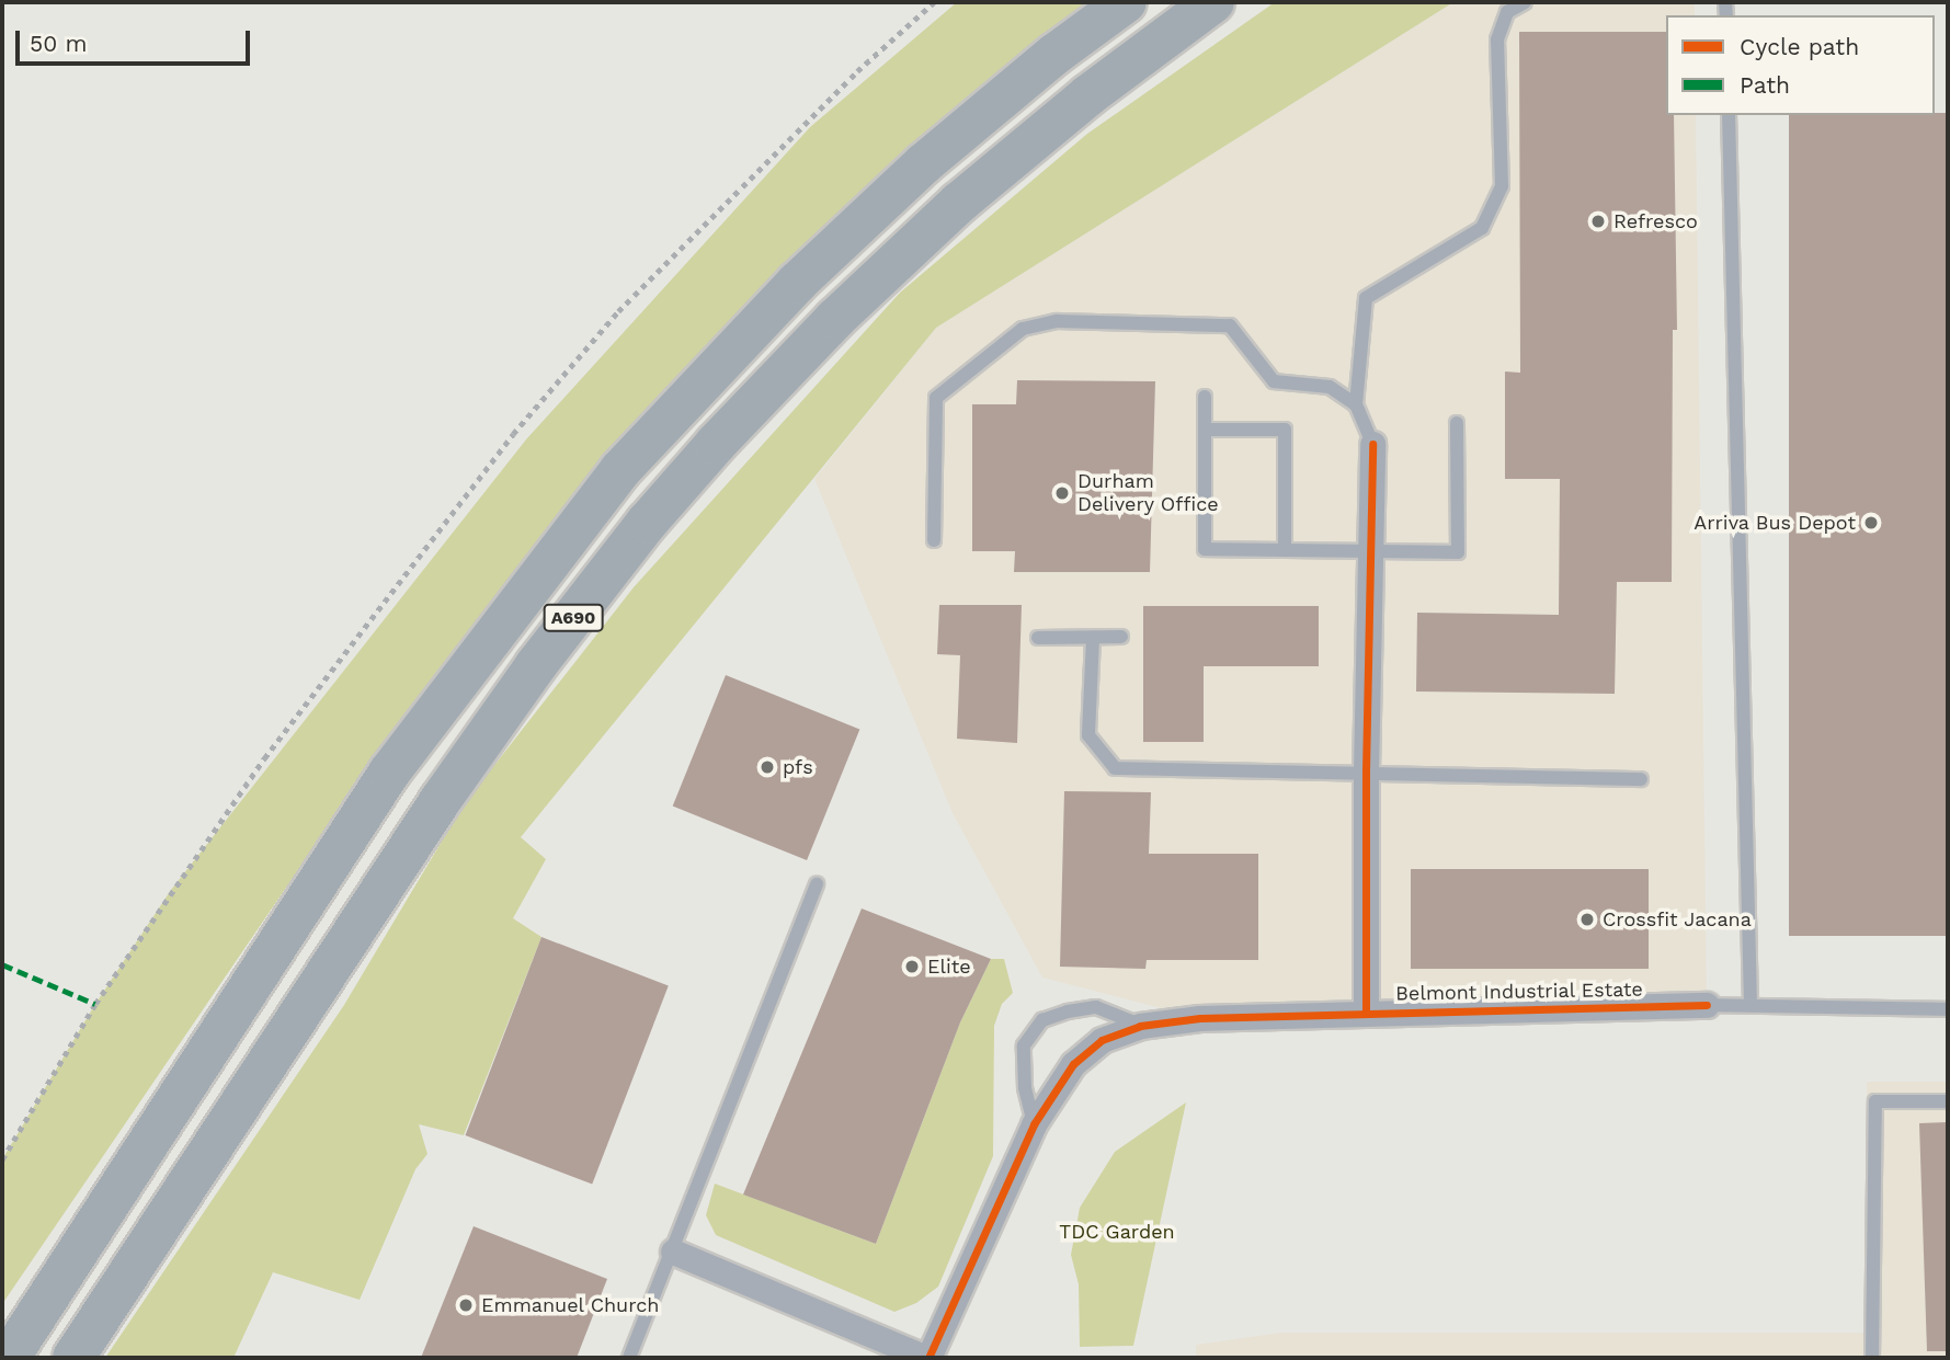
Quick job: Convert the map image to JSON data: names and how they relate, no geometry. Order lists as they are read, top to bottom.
{
  "streets": {
    "highway": ["A690"],
    "street": ["Belmont Industrial Estate"]
  },
  "parks": ["TDC Garden"],
  "places": [
    "Refresco",
    "Durham Delivery Office",
    "Arriva Bus Depot",
    "pfs",
    "Crossfit Jacana",
    "Elite",
    "Emmanuel Church"
  ],
  "legend": ["Cycle path", "Path"],
  "scale_bar": "50 m"
}
